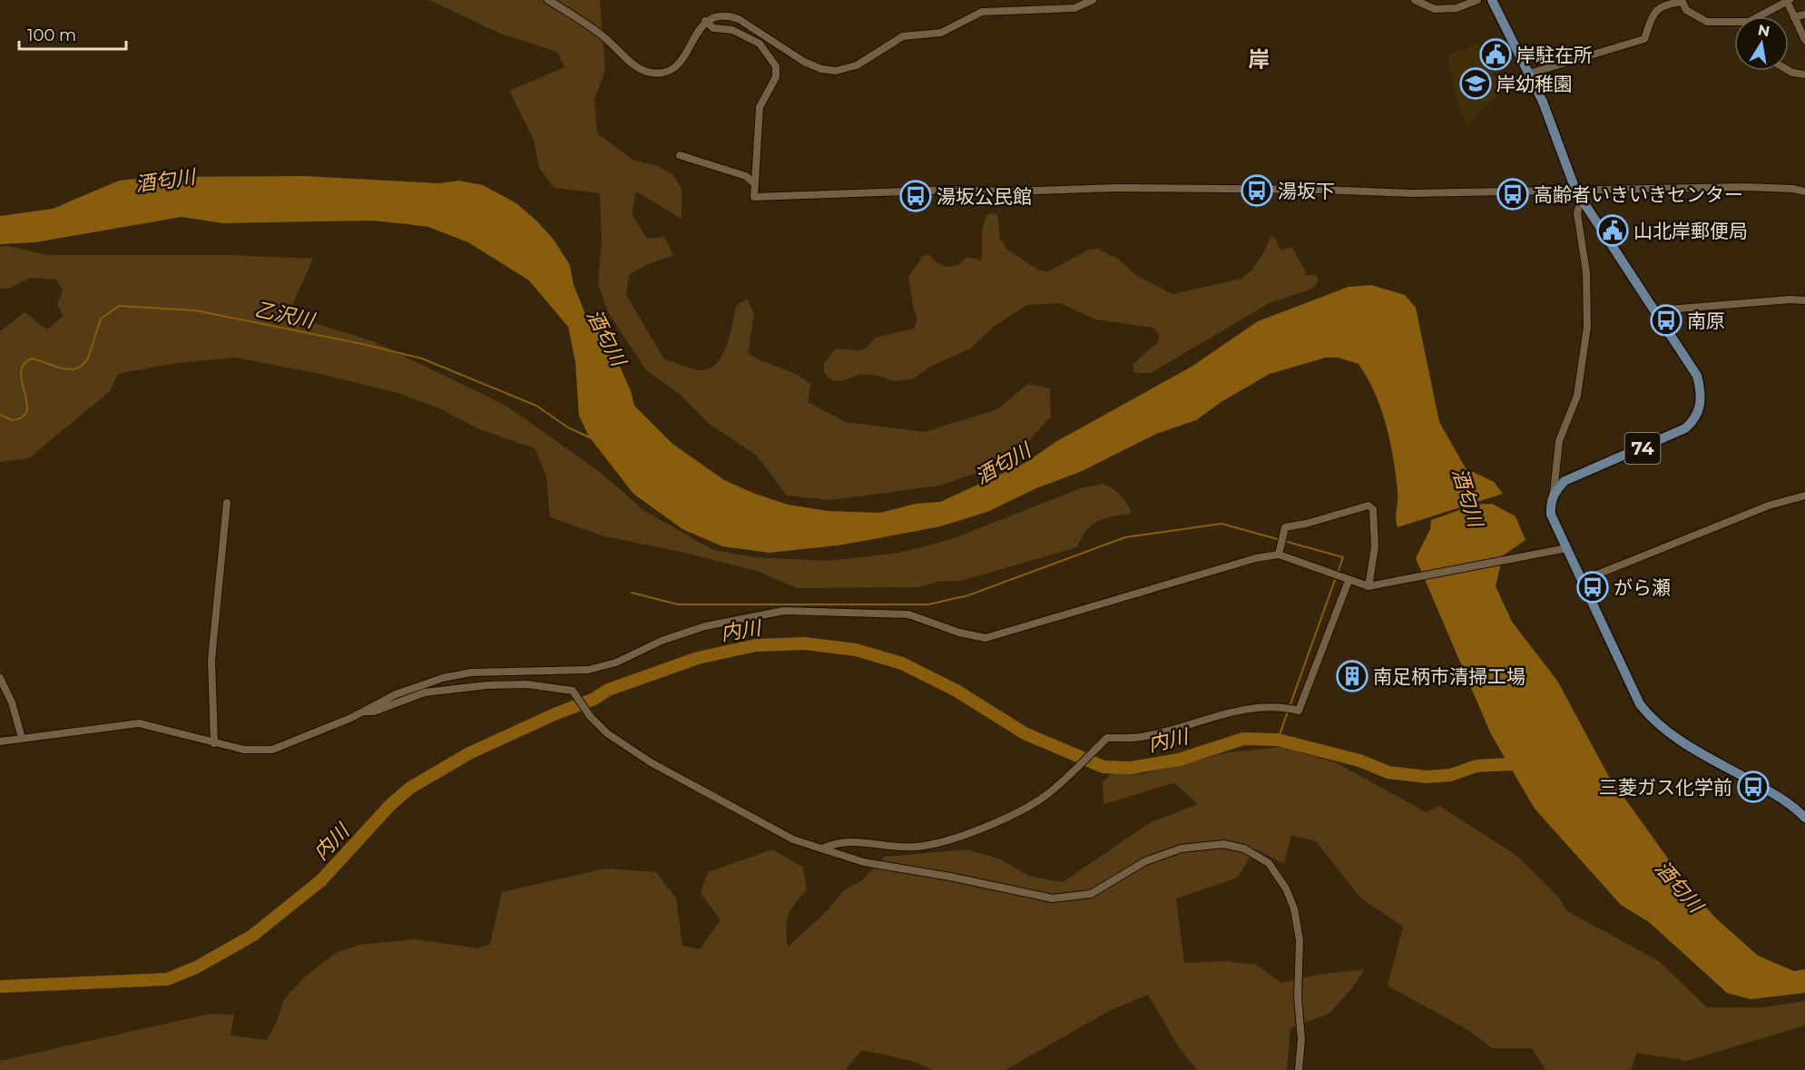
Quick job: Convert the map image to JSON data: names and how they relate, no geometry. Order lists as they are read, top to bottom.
{
  "streets": {
    "main road": ["74"]
  },
  "districts": ["岸"],
  "water": ["酒匂川", "乙沢川", "内川"],
  "places": {
    "public building": ["岸駐在所", "山北岸郵便局"],
    "school or university": ["岸幼稚園"],
    "bus stop": [
      "湯坂下",
      "高齢者いきいきセンター",
      "湯坂公民館",
      "南原",
      "がら瀬",
      "三菱ガス化学前"
    ],
    "building": ["南足柄市清掃工場"]
  },
  "scale_bar": "100 m",
  "north": "top"
}
